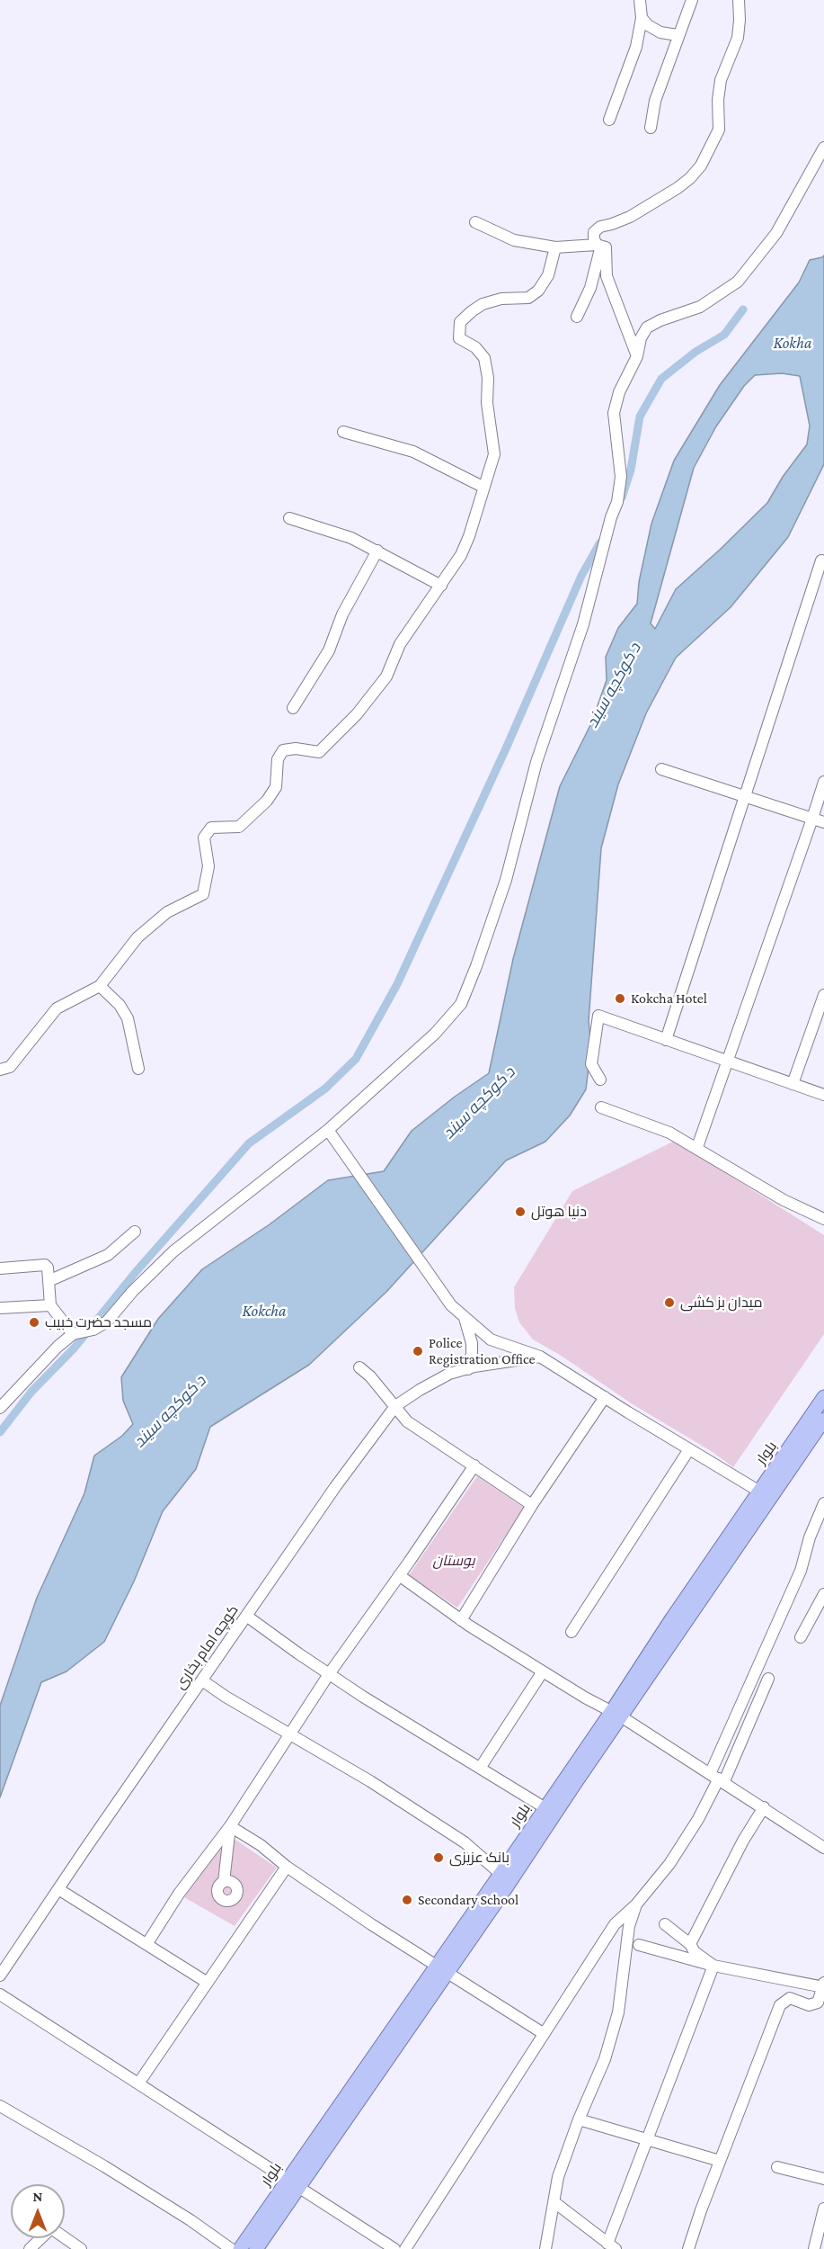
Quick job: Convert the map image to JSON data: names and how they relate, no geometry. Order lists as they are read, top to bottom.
{
  "streets": {
    "main road": ["بلوار"],
    "street": ["کوچه امام بخاری"]
  },
  "water": ["Kokha", "د کوکچه سیند", "Kokcha"],
  "parks": ["بوستان"],
  "places": [
    "Kokcha Hotel",
    "دنیا هوتل",
    "میدان بز کشی",
    "مسجد حضرت خبیب",
    "Police Registration Office",
    "بانک عزیزی",
    "Secondary School"
  ],
  "north": "top"
}
